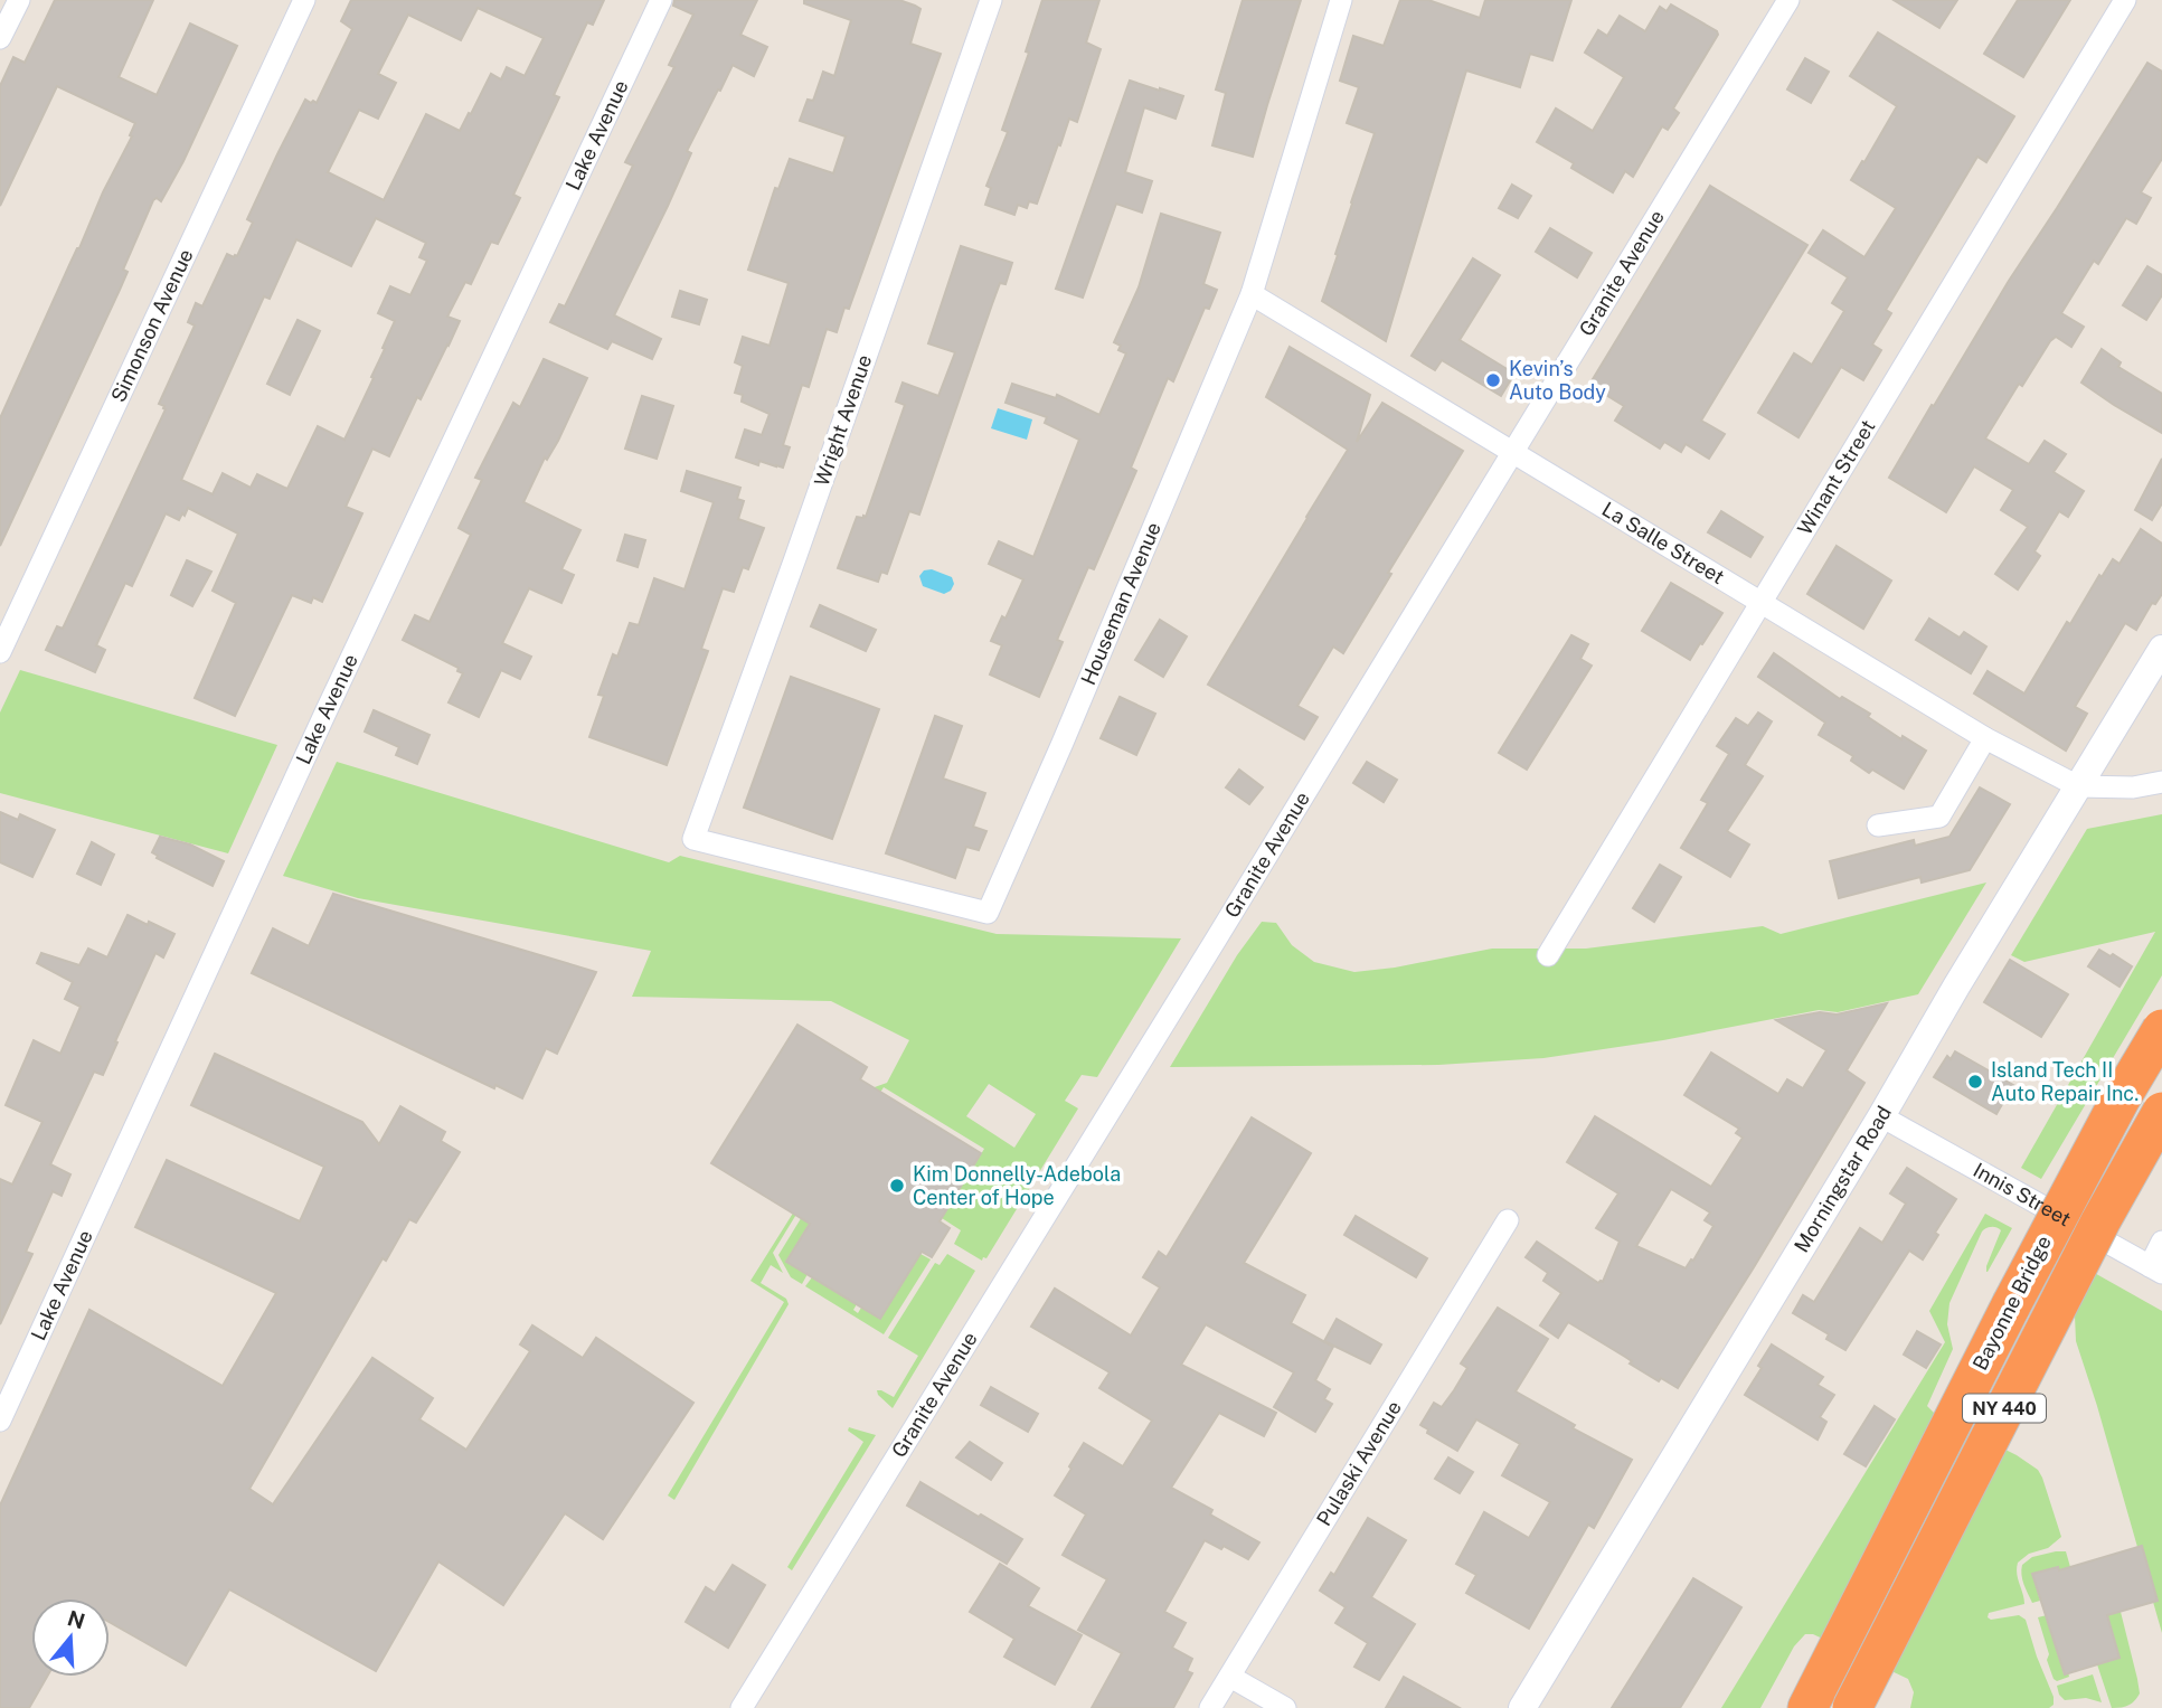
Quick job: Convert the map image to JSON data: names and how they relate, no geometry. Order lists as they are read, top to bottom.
{
  "streets": {
    "highway": ["Bayonne Bridge", "NY 440"],
    "street": [
      "Lake Avenue",
      "Granite Avenue",
      "Simonson Avenue",
      "Wright Avenue",
      "Winant Street",
      "La Salle Street",
      "Houseman Avenue",
      "Morningstar Road",
      "Innis Street",
      "Pulaski Avenue"
    ]
  },
  "crossings": [
    ["Granite Avenue", "La Salle Street"],
    ["Wright Avenue", "Houseman Avenue"],
    ["Winant Street", "La Salle Street"],
    ["La Salle Street", "Houseman Avenue"],
    ["La Salle Street", "Morningstar Road"],
    ["Morningstar Road", "Innis Street"]
  ],
  "places": ["Kevin’s Auto Body", "Island Tech II Auto Repair Inc.", "Kim Donnelly-Adebola Center of Hope"],
  "north": "top"
}
